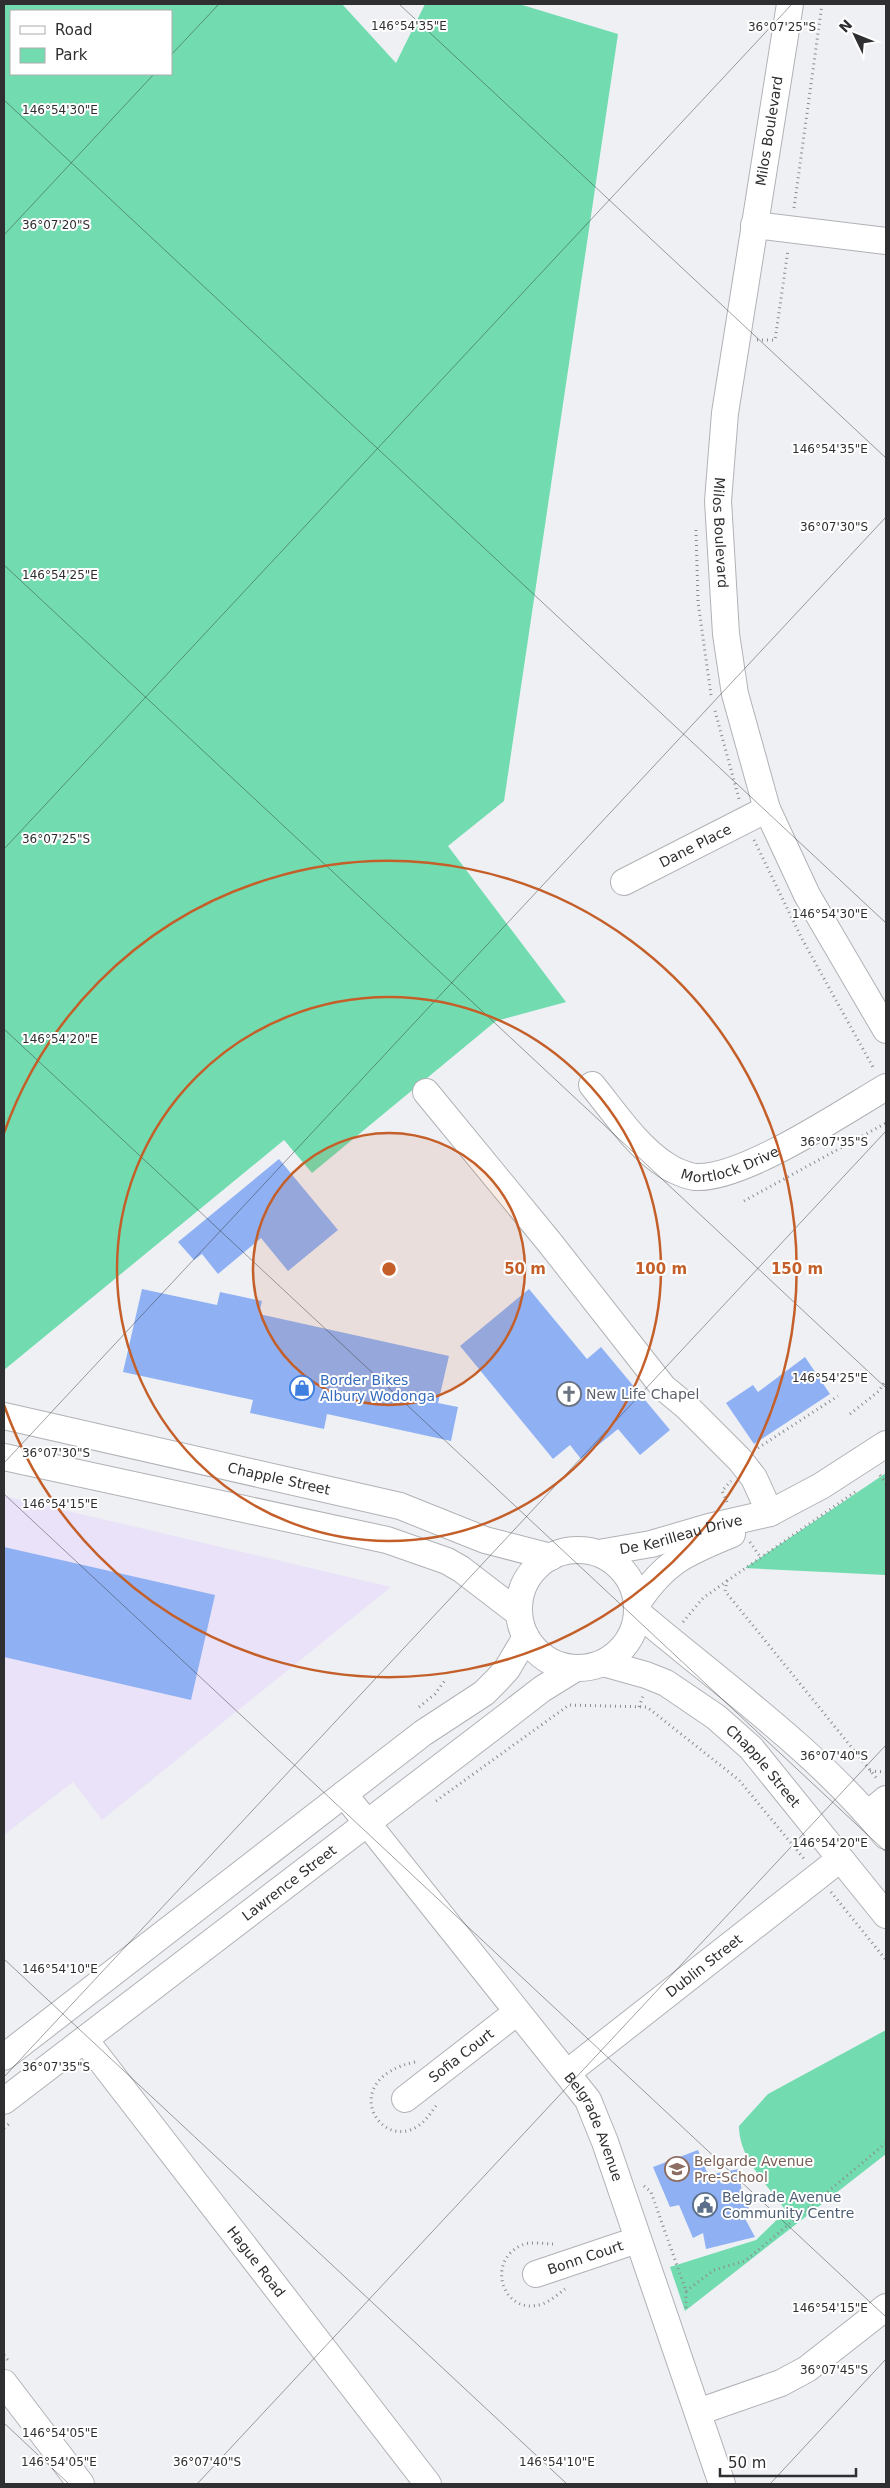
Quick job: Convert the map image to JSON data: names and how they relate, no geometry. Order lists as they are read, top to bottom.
{
  "streets": {
    "street": [
      "Milos Boulevard",
      "Dane Place",
      "Mortlock Drive",
      "Chapple Street",
      "De Kerilleau Drive",
      "Lawrence Street",
      "Dublin Street",
      "Sofia Court",
      "Belgrade Avenue",
      "Bonn Court",
      "Hague Road"
    ]
  },
  "crossings": [
    ["Milos Boulevard", "Dane Place"],
    ["Chapple Street", "De Kerilleau Drive"],
    ["Chapple Street", "Lawrence Street"],
    ["Chapple Street", "Dublin Street"],
    ["De Kerilleau Drive", "Lawrence Street"],
    ["Lawrence Street", "Belgrade Avenue"],
    ["Lawrence Street", "Hague Road"],
    ["Dublin Street", "Belgrade Avenue"],
    ["Sofia Court", "Belgrade Avenue"],
    ["Belgrade Avenue", "Bonn Court"]
  ],
  "places": {
    "shop": ["Border Bikes Albury Wodonga"],
    "church": ["New Life Chapel"],
    "school or university": ["Belgarde Avenue Pre-School"],
    "public building": ["Belgrade Avenue Community Centre"]
  },
  "legend": ["Road", "Park"],
  "scale_bar": "50 m",
  "north": "top left",
  "coordinates": [
    "146°54'35\"E",
    "36°07'25\"S",
    "146°54'30\"E",
    "36°07'20\"S",
    "36°07'30\"S",
    "146°54'25\"E",
    "146°54'20\"E",
    "36°07'35\"S",
    "146°54'15\"E",
    "36°07'40\"S",
    "146°54'10\"E",
    "36°07'45\"S",
    "146°54'05\"E"
  ],
  "rings": ["50 m", "100 m", "150 m"]
}
